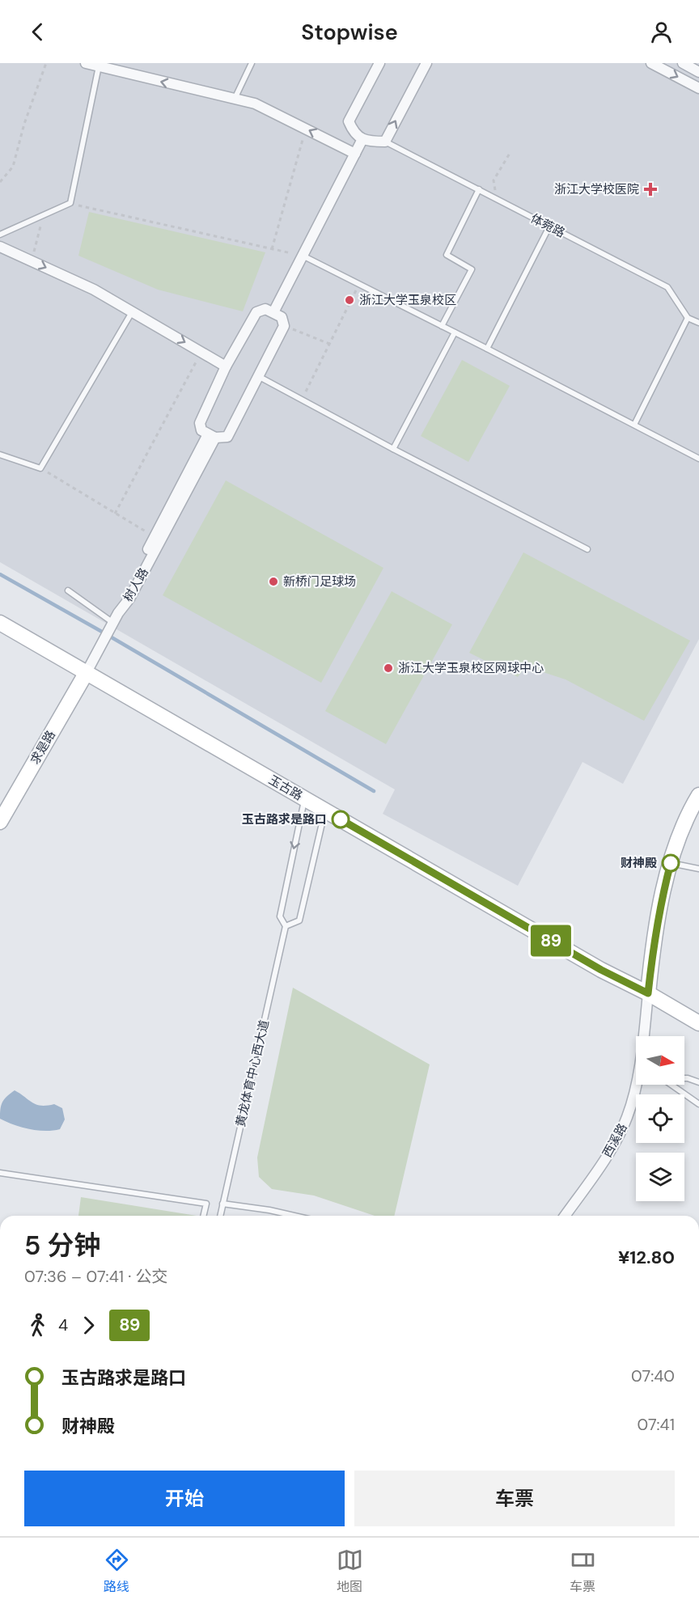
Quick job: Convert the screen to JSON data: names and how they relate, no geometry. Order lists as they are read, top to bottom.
{
  "streets": {
    "main road": ["求是路", "玉古路", "西溪路"],
    "street": ["树人路"],
    "lane": ["体菀路", "黄龙体育中心西大道"]
  },
  "crossings": [
    ["求是路", "玉古路"],
    ["玉古路", "黄龙体育中心西大道"],
    ["玉古路", "西溪路"]
  ],
  "places": {
    "health": ["浙江大学校医院"],
    "other": [
      "浙江大学玉泉校区",
      "新桥门足球场",
      "浙江大学玉泉校区网球中心",
      "玉古路求是路口",
      "财神殿"
    ]
  },
  "lines": ["bus line 89"],
  "north": "right",
  "page": {
    "header": "Stopwise",
    "on_map": "89",
    "heading": ["5 分钟", "07:36 – 07:41 · 公交", "¥12.80"],
    "legs": ["4", "89"],
    "list": [
      {
        "name": "玉古路求是路口",
        "value": "07:40"
      },
      {
        "name": "财神殿",
        "value": "07:41"
      }
    ],
    "buttons": ["开始", "车票"],
    "tabs": ["路线", "地图", "车票"]
  }
}
